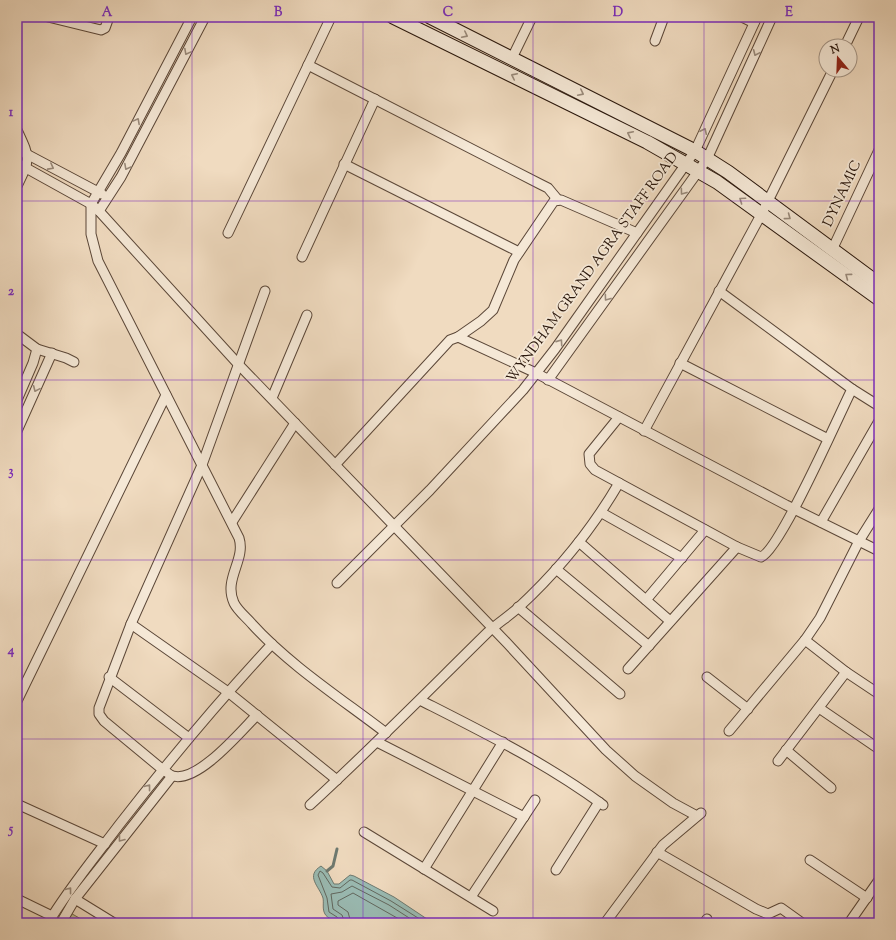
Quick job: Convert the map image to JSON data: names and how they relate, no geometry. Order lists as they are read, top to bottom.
{
  "streets": {
    "street": ["DYNAMIC", "WYNDHAM GRAND AGRA STAFF ROAD"]
  },
  "north": "top",
  "grid": {
    "columns": [
      "A",
      "B",
      "C",
      "D",
      "E"
    ],
    "rows": [
      "1",
      "2",
      "3",
      "4",
      "5"
    ]
  }
}
